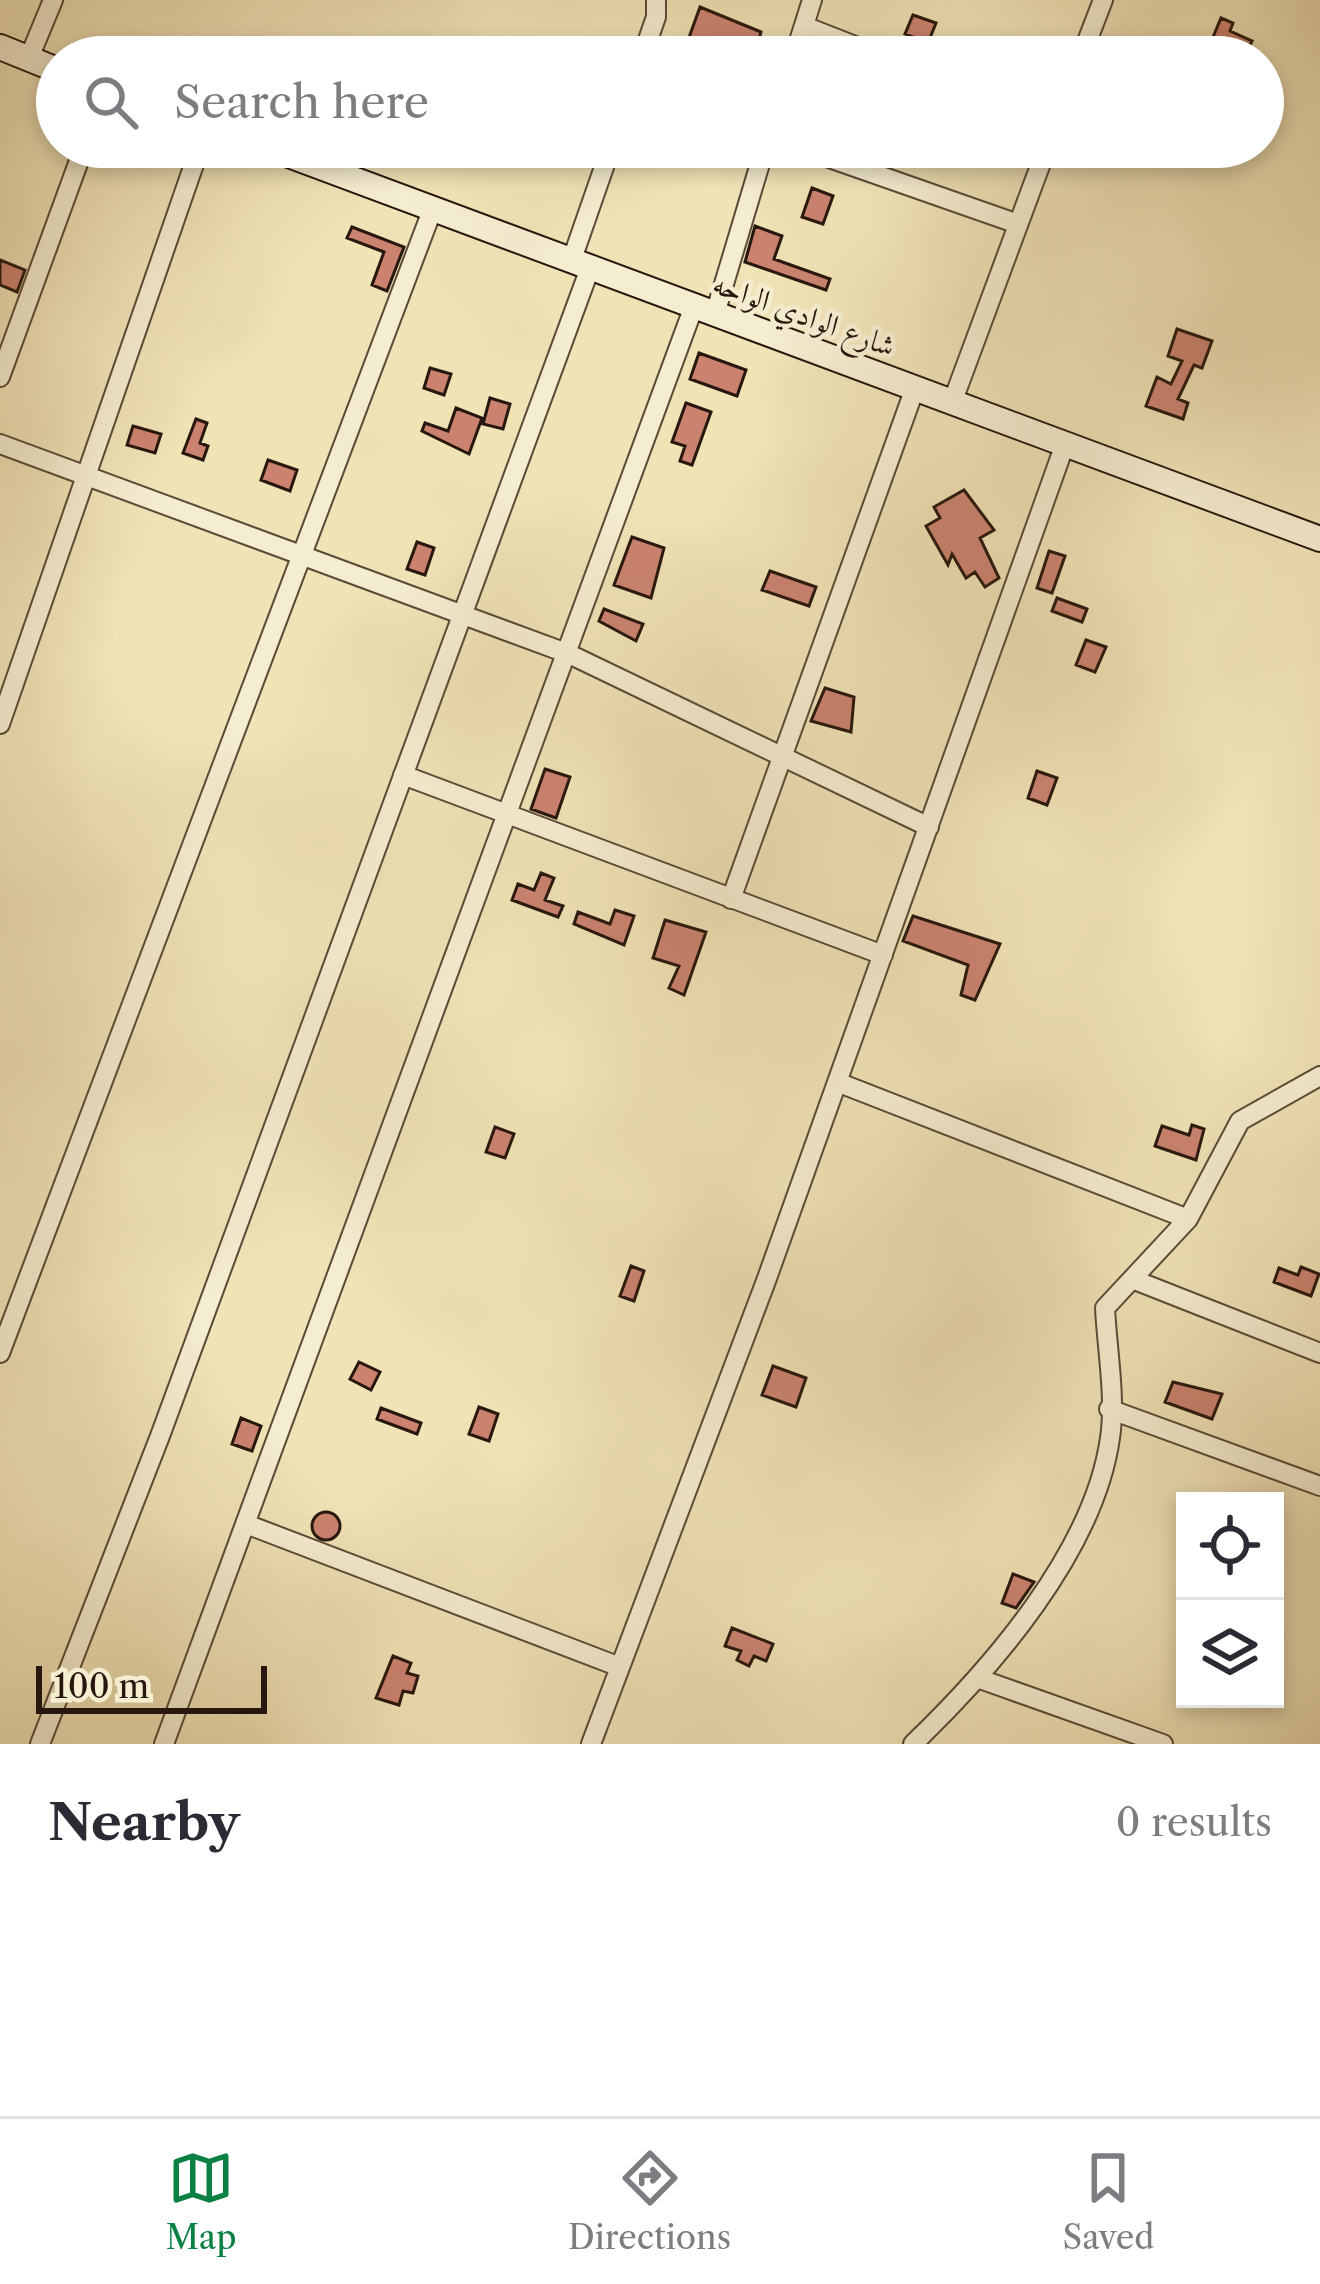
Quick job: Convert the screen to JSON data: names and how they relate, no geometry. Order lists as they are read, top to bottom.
{
  "streets": {
    "main road": ["شارع الوادي الواحه"]
  },
  "scale_bar": "100 m",
  "page": {
    "search": "Search here",
    "scale": "100 m",
    "heading": ["Nearby", "0 results"],
    "nav": ["Map", "Directions", "Saved"]
  }
}
